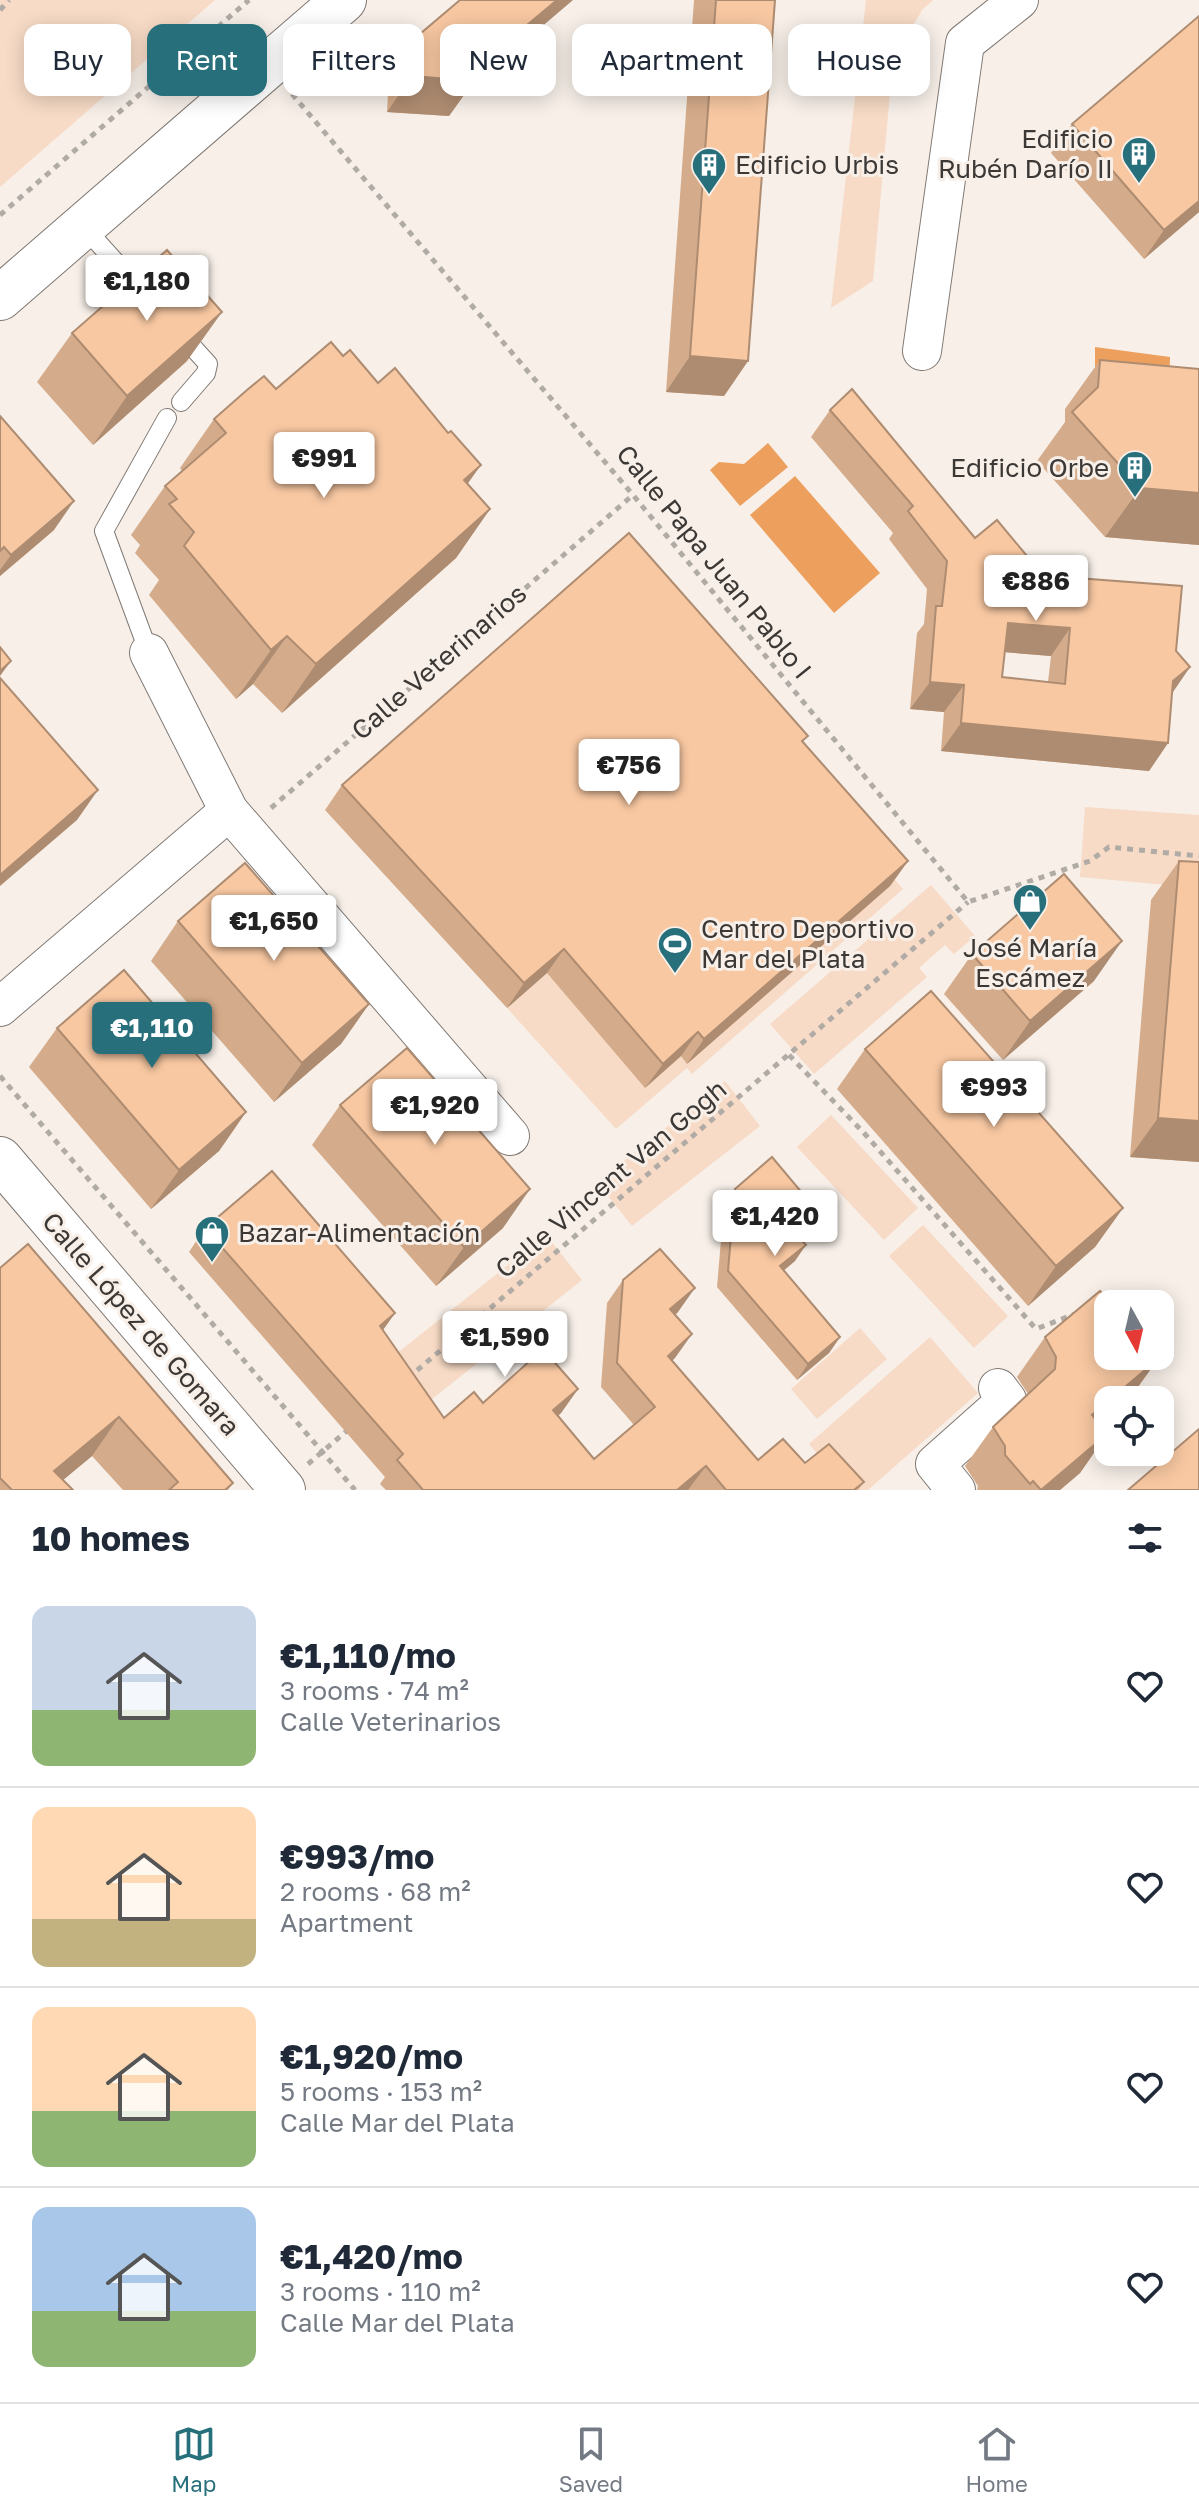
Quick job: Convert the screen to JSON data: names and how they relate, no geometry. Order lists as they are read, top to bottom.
{
  "streets": {
    "main road": ["Calle López de Gomara"],
    "path": ["Calle Papa Juan Pablo I", "Calle Veterinarios", "Calle Vincent Van Gogh"]
  },
  "crossings": [
    ["Calle Papa Juan Pablo I", "Calle Veterinarios"],
    ["Calle Papa Juan Pablo I", "Calle Vincent Van Gogh"]
  ],
  "places": {
    "building": ["Edificio Rubén Darío II", "Edificio Urbis", "Edificio Orbe"],
    "shop": ["José María Escámez", "Bazar-Alimentación"],
    "sports": ["Centro Deportivo Mar del Plata"]
  },
  "north": "bottom",
  "page": {
    "chip": [
      "Buy",
      "Rent",
      "Filters",
      "New",
      "Apartment",
      "House"
    ],
    "price": [
      "€1,180",
      "€991",
      "€886",
      "€756",
      "€1,650",
      "€1,110",
      "€993",
      "€1,920",
      "€1,420",
      "€1,590"
    ],
    "heading": "10 homes",
    "list": [
      {
        "name": "€1,110/mo",
        "note": "3 rooms · 74 m² · Calle Veterinarios"
      },
      {
        "name": "€993/mo",
        "note": "2 rooms · 68 m² · Apartment"
      },
      {
        "name": "€1,920/mo",
        "note": "5 rooms · 153 m² · Calle Mar del Plata"
      },
      {
        "name": "€1,420/mo",
        "note": "3 rooms · 110 m² · Calle Mar del Plata"
      }
    ],
    "tabs": ["Map", "Saved", "Home"]
  }
}
